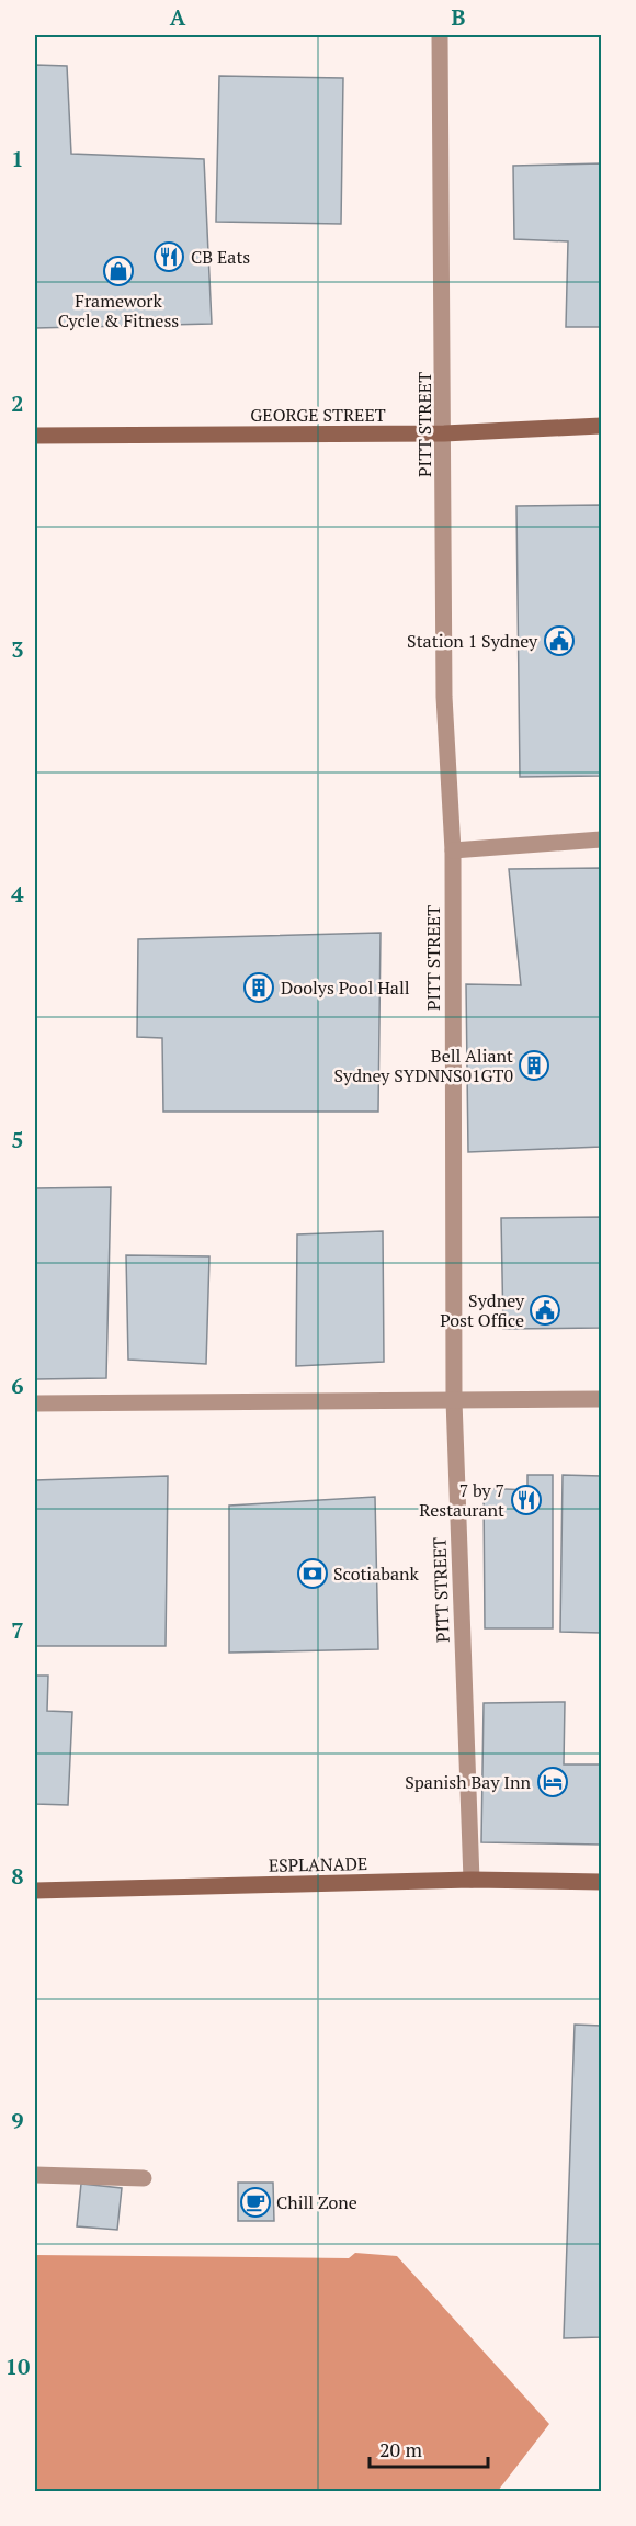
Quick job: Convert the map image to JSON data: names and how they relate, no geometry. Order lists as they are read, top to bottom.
{
  "streets": {
    "main road": ["GEORGE STREET", "ESPLANADE"],
    "street": ["PITT STREET"]
  },
  "crossings": [
    ["GEORGE STREET", "PITT STREET"],
    ["PITT STREET", "ESPLANADE"]
  ],
  "places": {
    "restaurant": ["CB Eats", "7 by 7 Restaurant"],
    "shop": ["Framework Cycle & Fitness"],
    "public building": ["Station 1 Sydney", "Sydney Post Office"],
    "building": ["Doolys Pool Hall", "Bell Aliant Sydney SYDNNS01GT0"],
    "bank": ["Scotiabank"],
    "hotel": ["Spanish Bay Inn"],
    "cafe": ["Chill Zone"]
  },
  "scale_bar": "20 m",
  "grid": {
    "columns": ["A", "B"],
    "rows": [
      "1",
      "2",
      "3",
      "4",
      "5",
      "6",
      "7",
      "8",
      "9",
      "10"
    ]
  }
}
